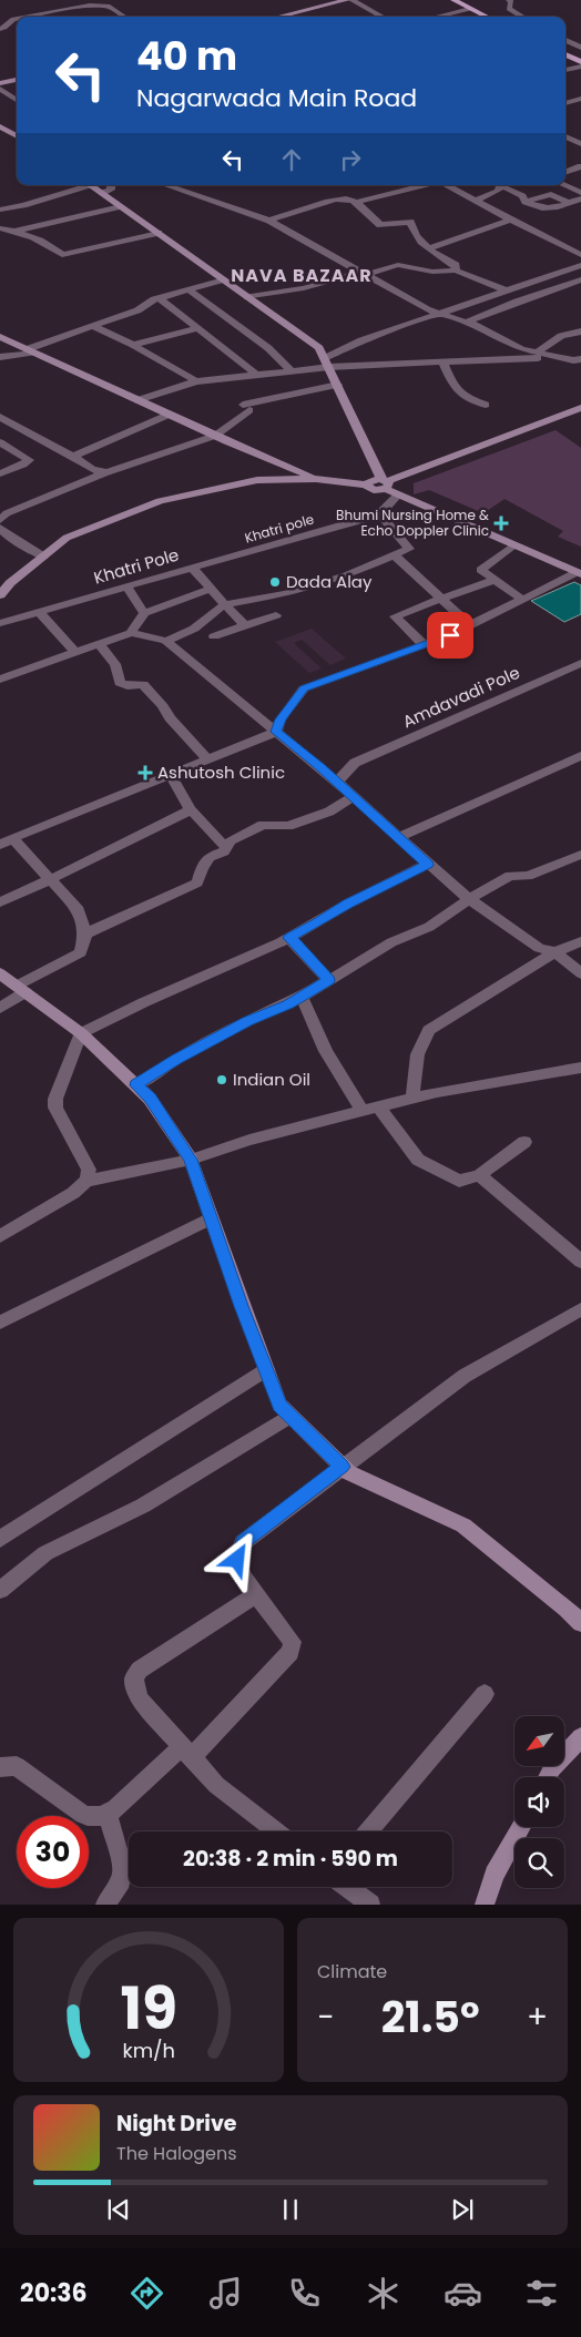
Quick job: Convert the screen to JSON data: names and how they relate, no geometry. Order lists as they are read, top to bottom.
{
  "streets": {
    "street": ["Khatri pole", "Khatri Pole", "Amdavadi Pole"]
  },
  "crossings": [
    ["Khatri pole", "Khatri Pole"]
  ],
  "districts": ["NAVA BAZAAR"],
  "places": {
    "health": ["Bhumi Nursing Home & Echo Doppler Clinic", "Ashutosh Clinic"],
    "other": ["Dada Alay", "Indian Oil"]
  },
  "north": "bottom left",
  "page": {
    "turn": ["40 m", "Nagarwada Main Road"],
    "limit": "30",
    "trip": "20:38 · 2 min · 590 m",
    "tile": "Climate",
    "heat": ["−", "21.5°", "+"],
    "song": ["Night Drive", "The Halogens"],
    "tabs": "20:36",
    "gauge": ["19", "km/h"]
  }
}
